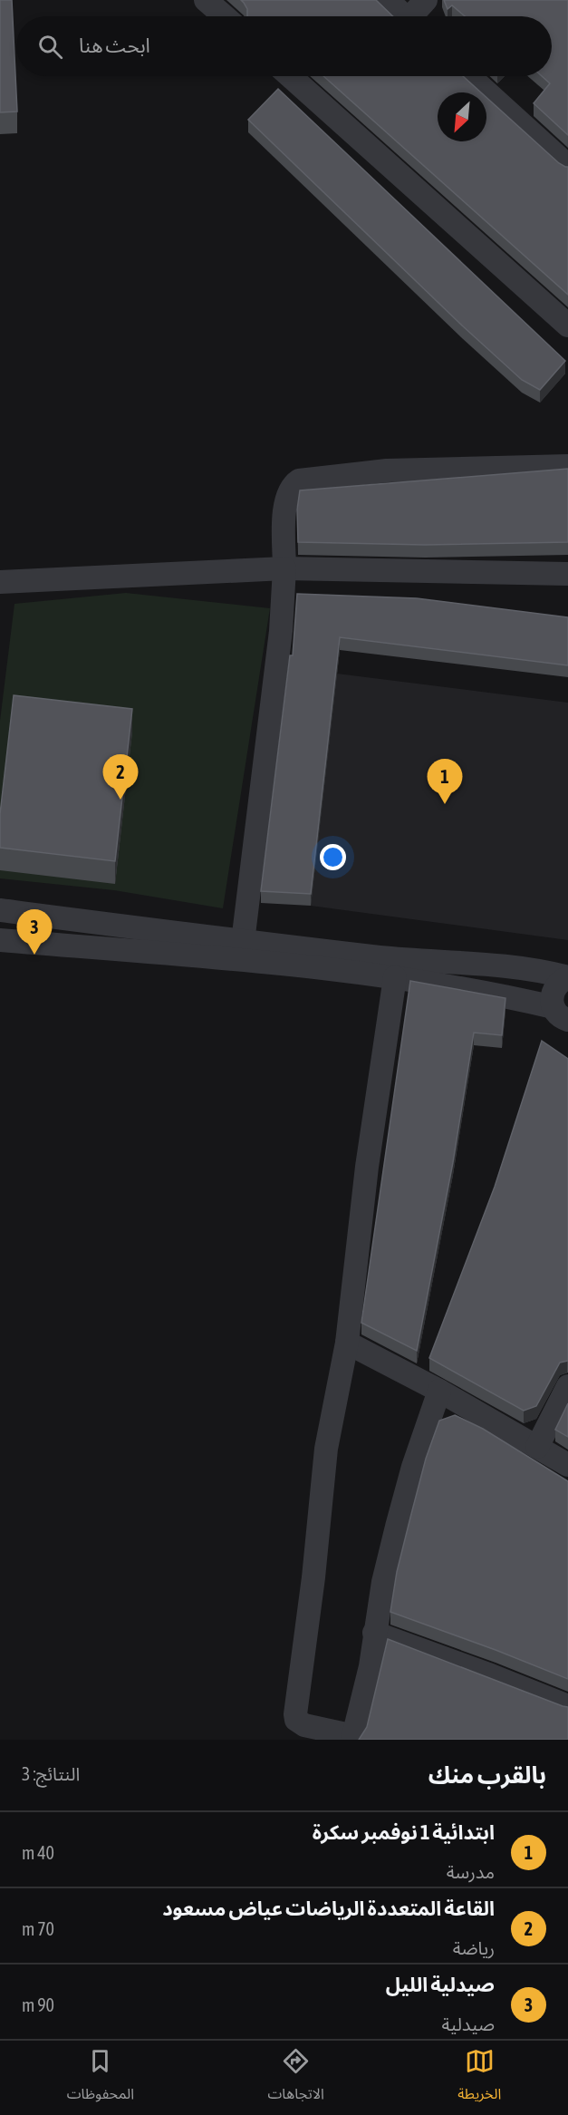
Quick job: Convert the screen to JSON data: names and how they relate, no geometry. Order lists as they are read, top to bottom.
{
  "north": "bottom left",
  "page": {
    "search": "ابحث هنا",
    "pins": ["2", "1", "3"],
    "heading": ["بالقرب منك", "النتائج: 3"],
    "list": [
      {
        "mark": "1",
        "name": "ابتدائية 1 نوفمبر سكرة",
        "note": "مدرسة",
        "value": "40 m"
      },
      {
        "mark": "2",
        "name": "القاعة المتعددة الرياضات عياض مسعود",
        "note": "رياضة",
        "value": "70 m"
      },
      {
        "mark": "3",
        "name": "صيدلية الليل",
        "note": "صيدلية",
        "value": "90 m"
      }
    ],
    "nav": ["الخريطة", "الاتجاهات", "المحفوظات"]
  }
}
